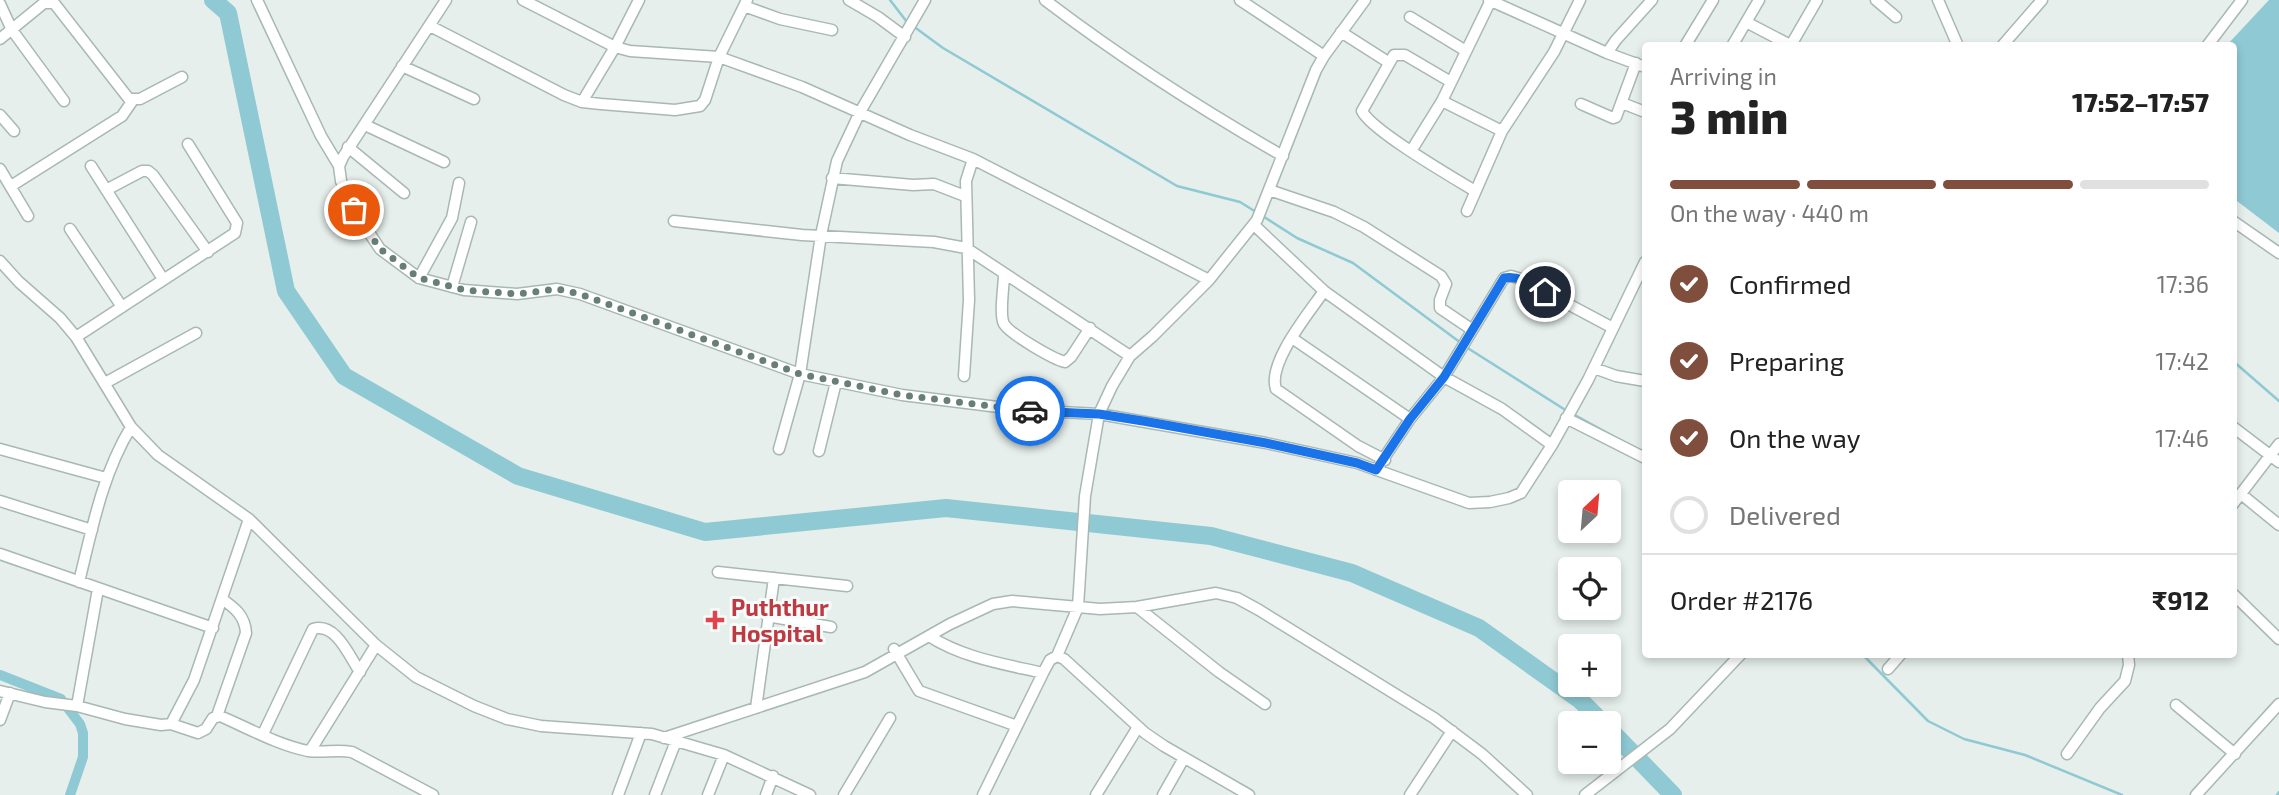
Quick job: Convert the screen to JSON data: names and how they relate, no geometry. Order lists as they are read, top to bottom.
{
  "places": {
    "health": ["Puththur Hospital"]
  },
  "north": "top right",
  "page": {
    "heading": ["3 min", "Arriving in", "17:52–17:57"],
    "panel": ["Order #2176", "₹912"],
    "bar": "On the way · 440 m",
    "list": [
      ["Confirmed", "17:36"],
      ["Preparing", "17:42"],
      ["On the way", "17:46"],
      "Delivered"
    ],
    "map_buttons": ["+", "−"]
  }
}
